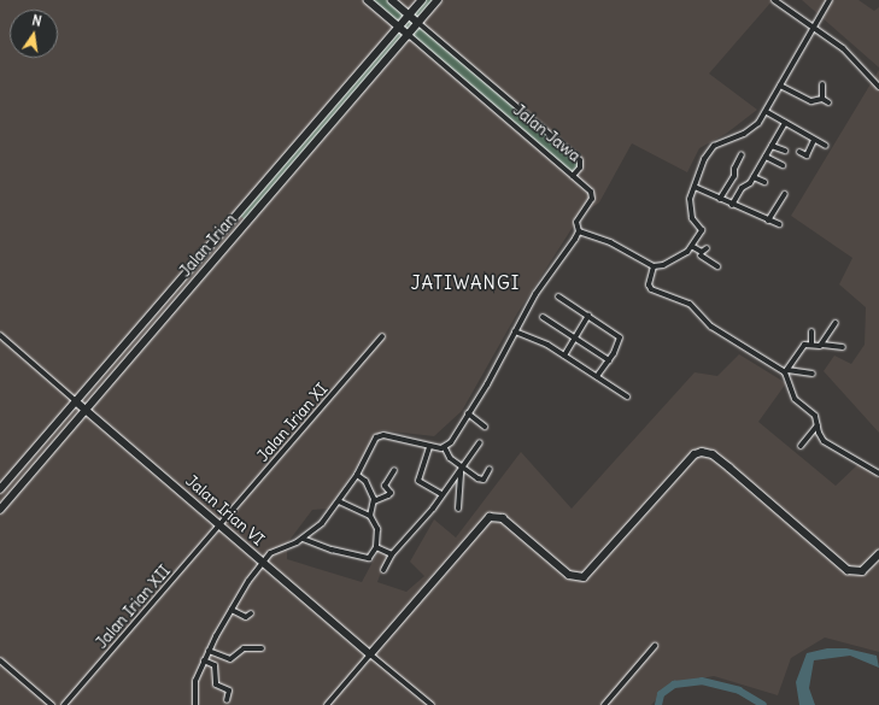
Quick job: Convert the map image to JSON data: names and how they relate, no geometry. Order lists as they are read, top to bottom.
{
  "streets": {
    "street": [
      "Jalan Jawa",
      "Jalan Irian",
      "Jalan Irian XI",
      "Jalan Irian VI",
      "Jalan Irian XII"
    ]
  },
  "crossings": [
    ["Jalan Jawa", "Jalan Irian"],
    ["Jalan Irian", "Jalan Irian VI"],
    ["Jalan Irian XI", "Jalan Irian VI"],
    ["Jalan Irian XI", "Jalan Irian XII"],
    ["Jalan Irian VI", "Jalan Irian XII"]
  ],
  "districts": ["JATIWANGI"],
  "north": "top"
}
